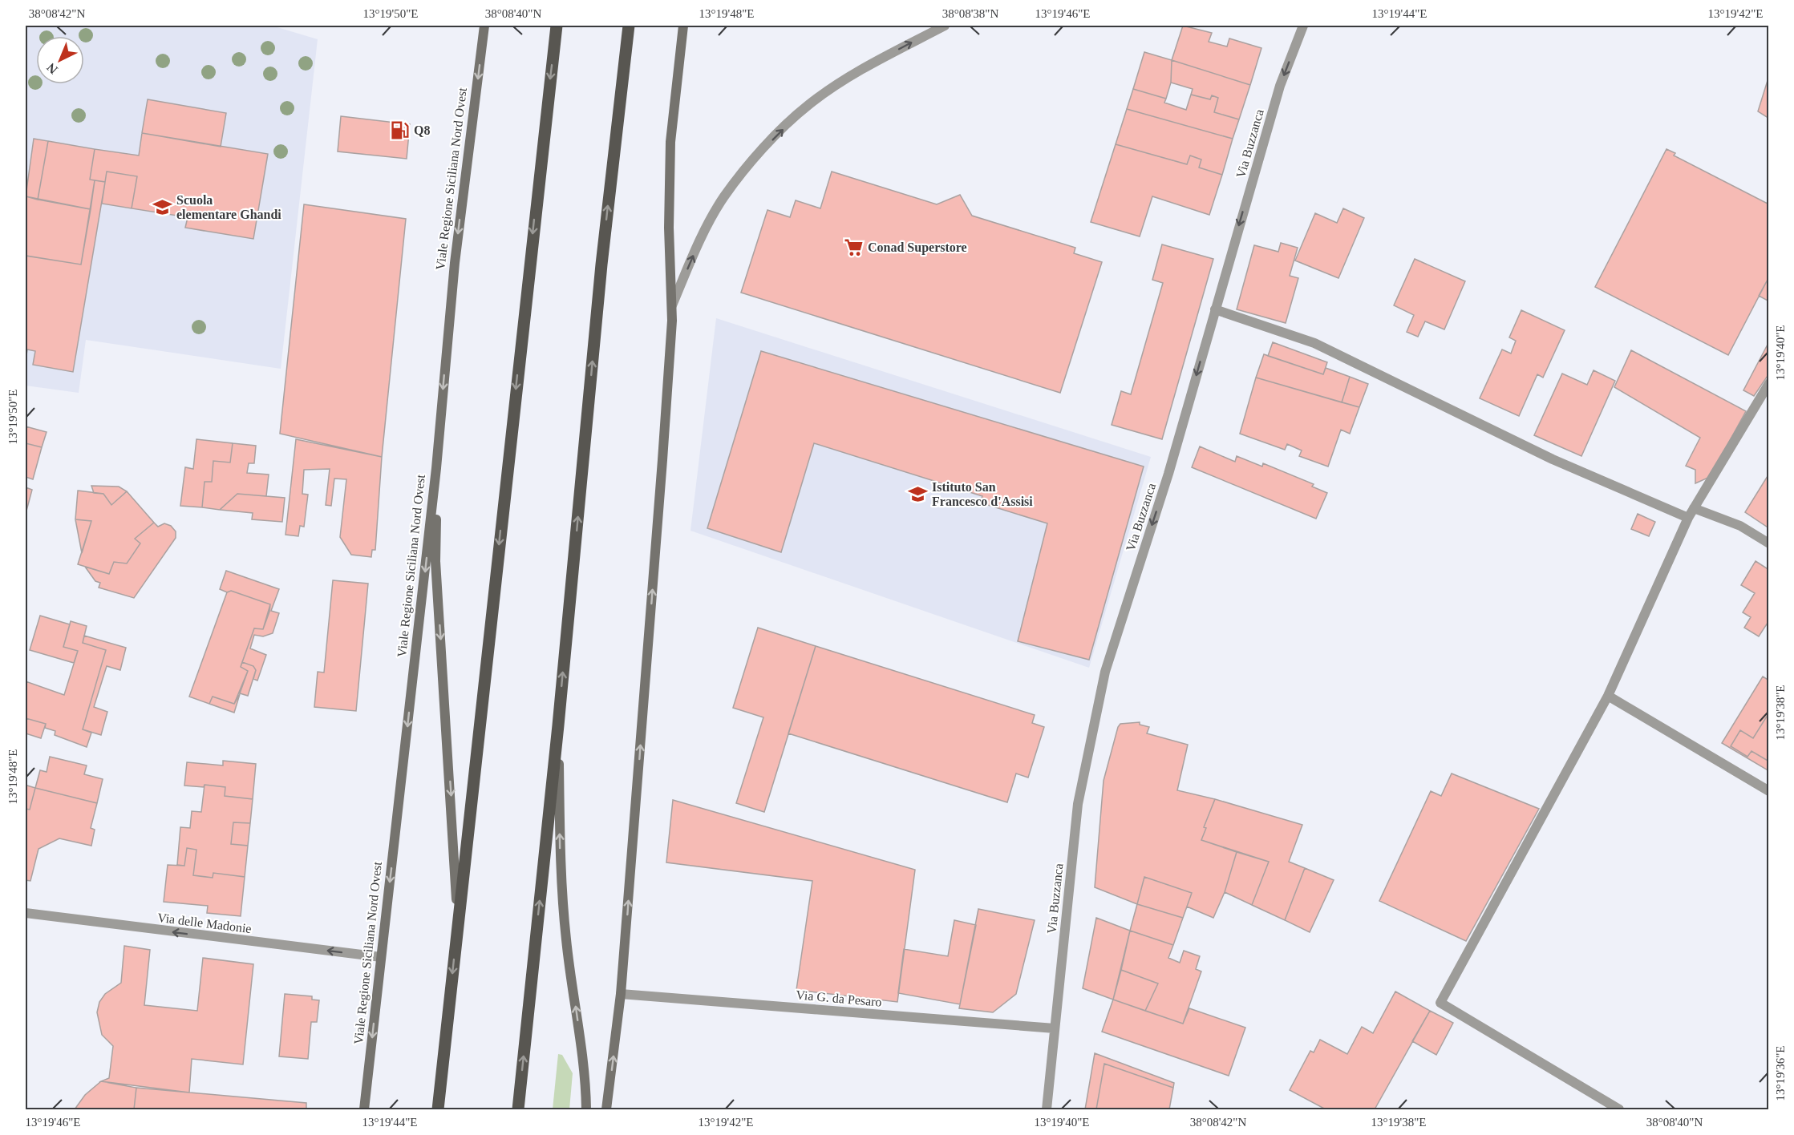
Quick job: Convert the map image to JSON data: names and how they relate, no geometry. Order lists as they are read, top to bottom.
{
  "streets": {
    "street": [
      "Via Buzzanca",
      "Viale Regione Siciliana Nord Ovest",
      "Via delle Madonie",
      "Via G. da Pesaro"
    ]
  },
  "crossings": [
    ["Via Buzzanca", "Via G. da Pesaro"],
    ["Viale Regione Siciliana Nord Ovest", "Via delle Madonie"]
  ],
  "one_way": ["Via Buzzanca", "Via delle Madonie"],
  "places": {
    "fuel station": ["Q8"],
    "school or university": ["Scuola elementare Ghandi", "Istituto San Francesco d'Assisi"],
    "supermarket": ["Conad Superstore"]
  },
  "north": "bottom left",
  "coordinates": [
    "38°08'42\"N",
    "13°19'50\"E",
    "38°08'40\"N",
    "13°19'48\"E",
    "38°08'38\"N",
    "13°19'46\"E",
    "13°19'44\"E",
    "13°19'42\"E",
    "13°19'40\"E",
    "13°19'38\"E",
    "13°19'36\"E"
  ]
}
